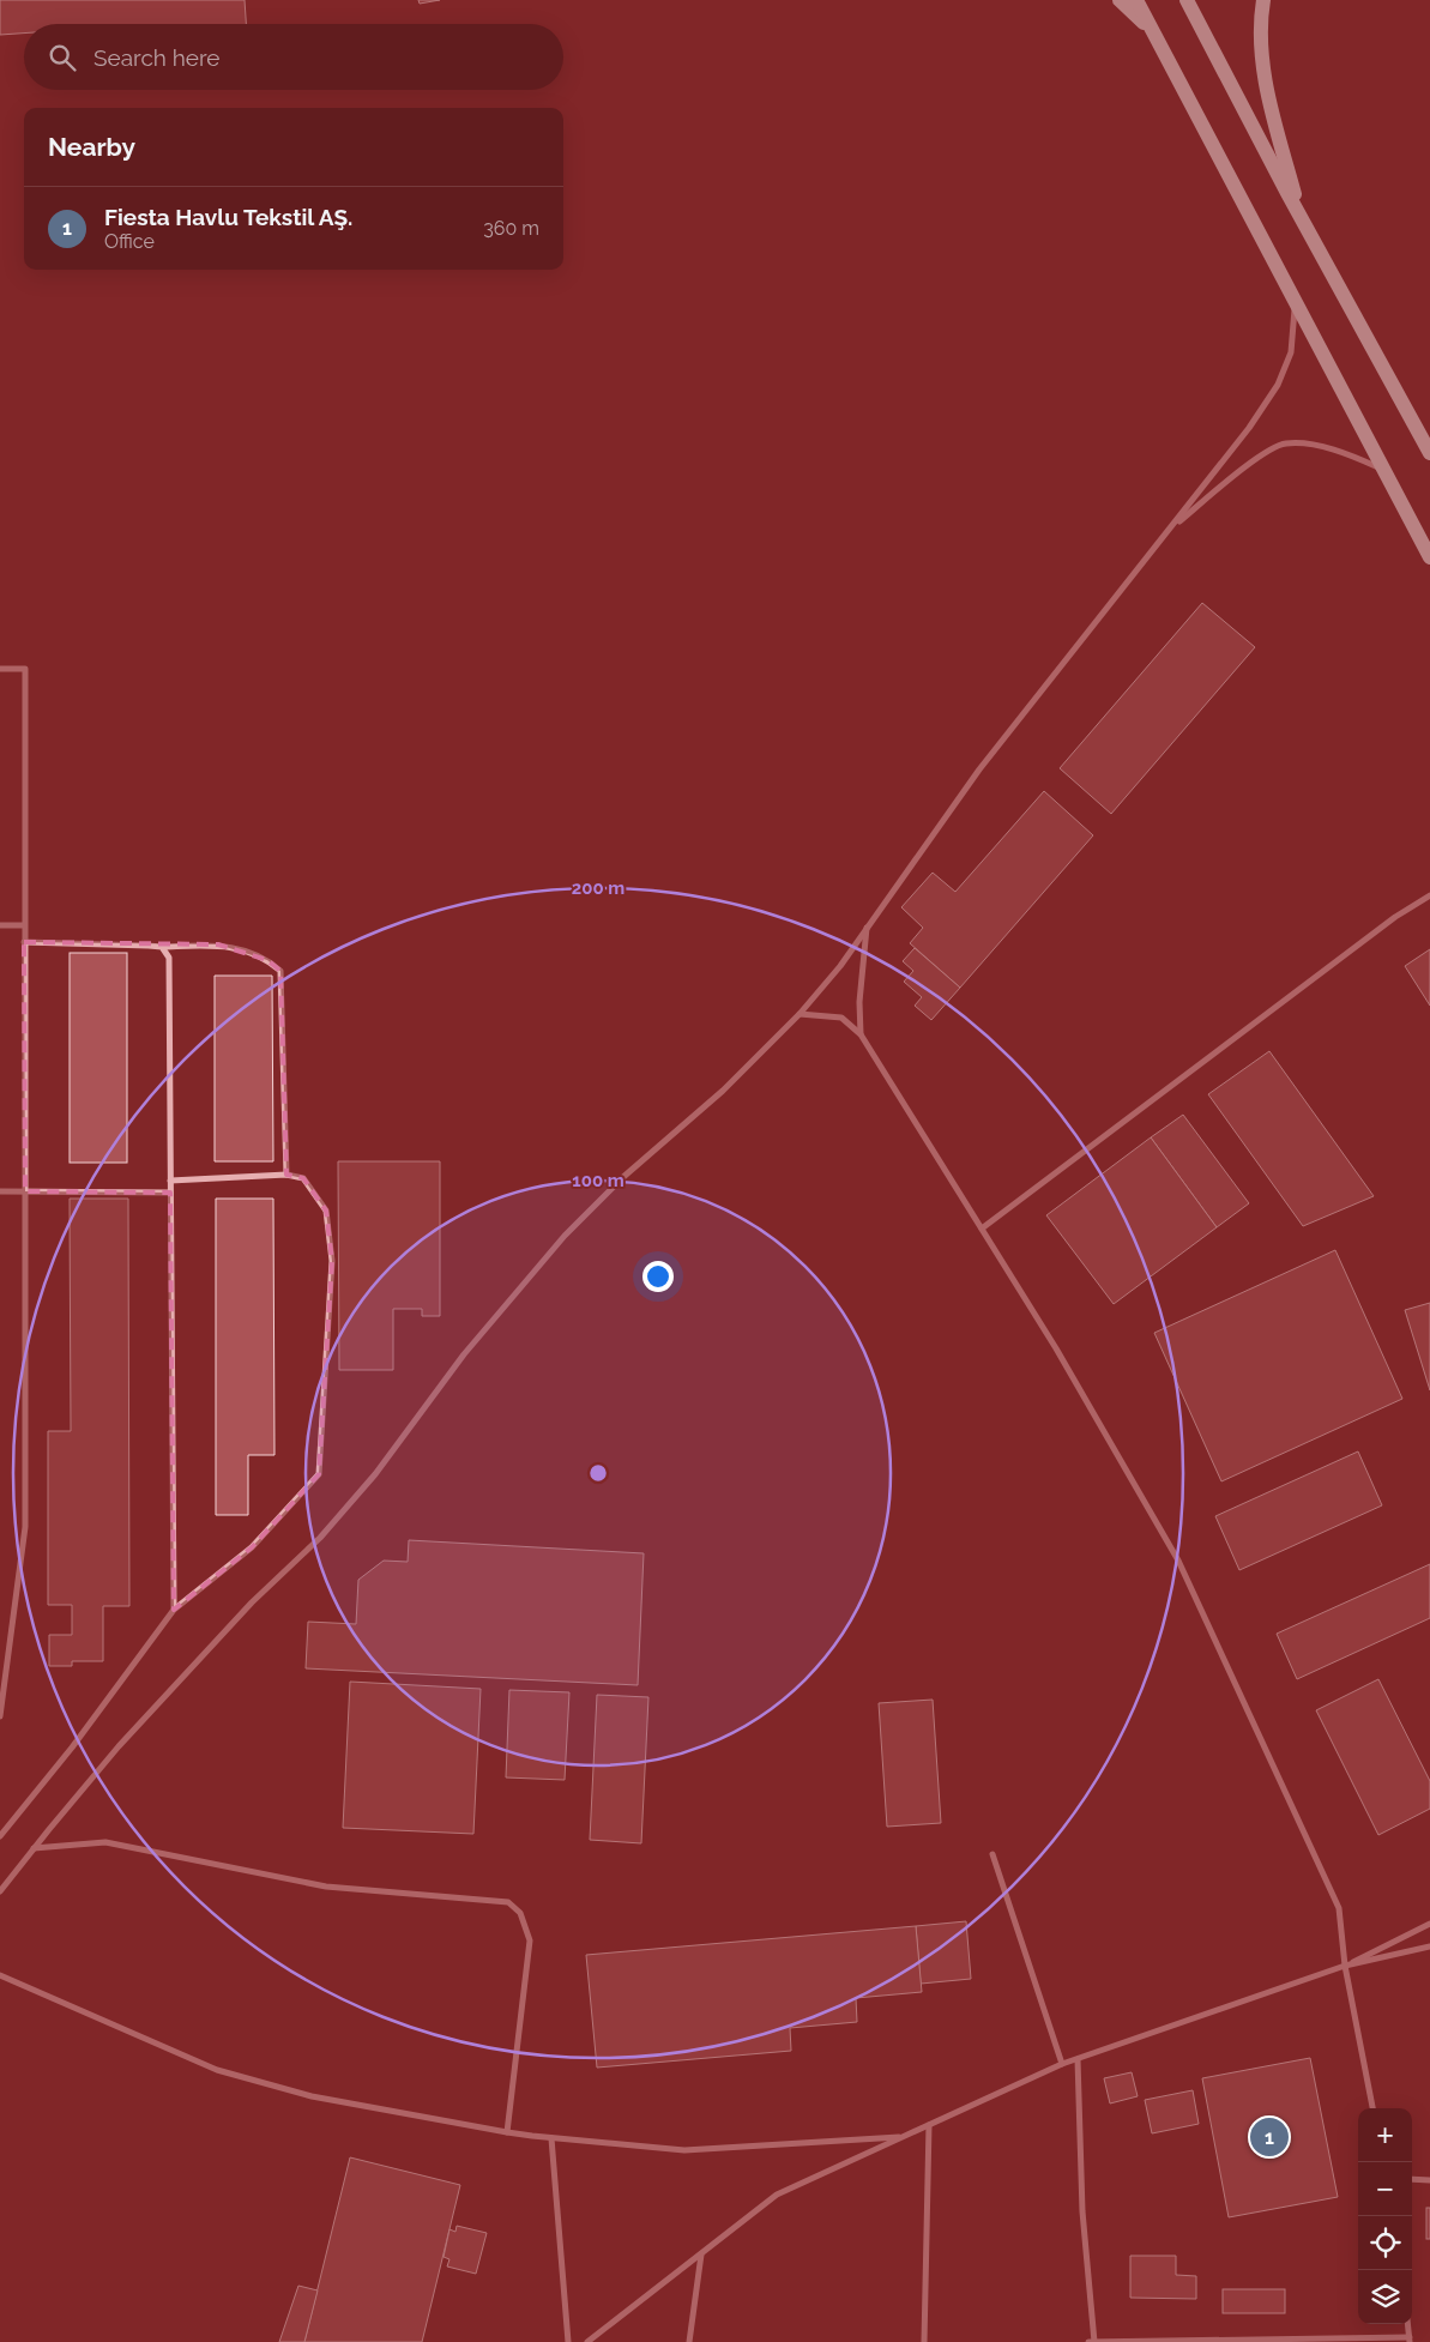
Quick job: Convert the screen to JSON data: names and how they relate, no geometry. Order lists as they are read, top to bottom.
{
  "page": {
    "search": "Search here",
    "heading": "Nearby",
    "list": [
      {
        "mark": "1",
        "name": "Fiesta Havlu Tekstil AŞ.",
        "note": "Office",
        "value": "360 m"
      }
    ],
    "map_buttons": ["+", "−"],
    "pins": "1"
  },
  "rings": ["200 m", "100 m"]
}
